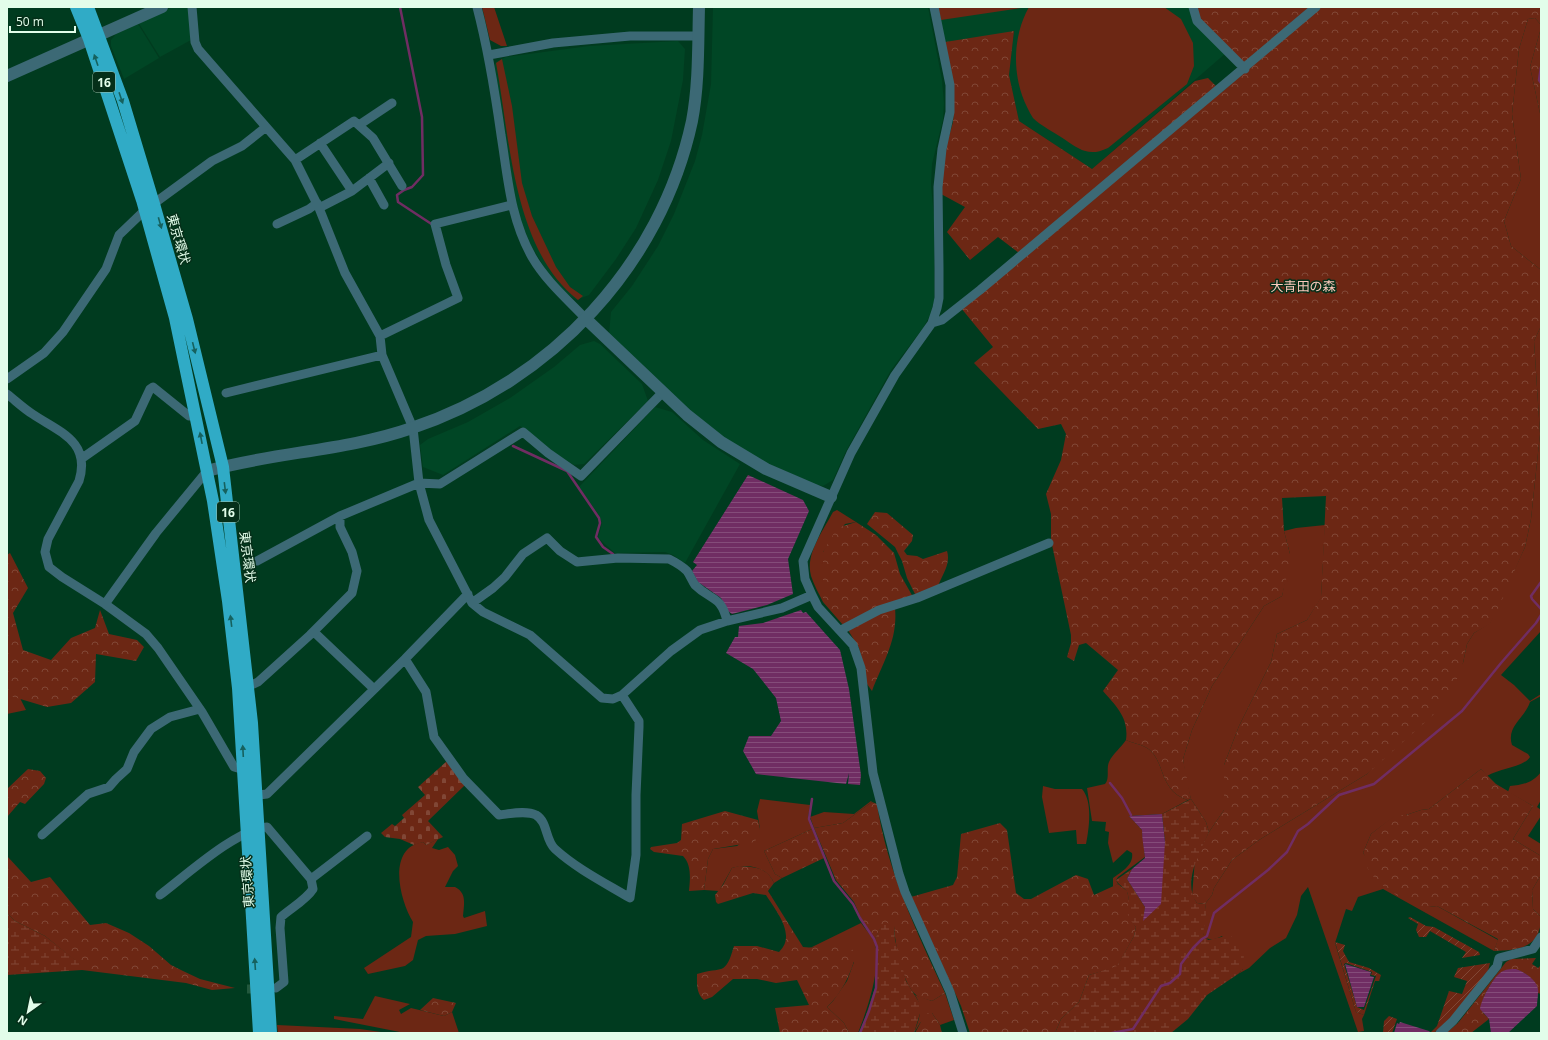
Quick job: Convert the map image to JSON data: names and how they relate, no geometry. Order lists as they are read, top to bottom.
{
  "streets": {
    "highway": ["16", "東京環状"]
  },
  "parks": ["大青田の森"],
  "scale_bar": "50 m",
  "north": "bottom left"
}
